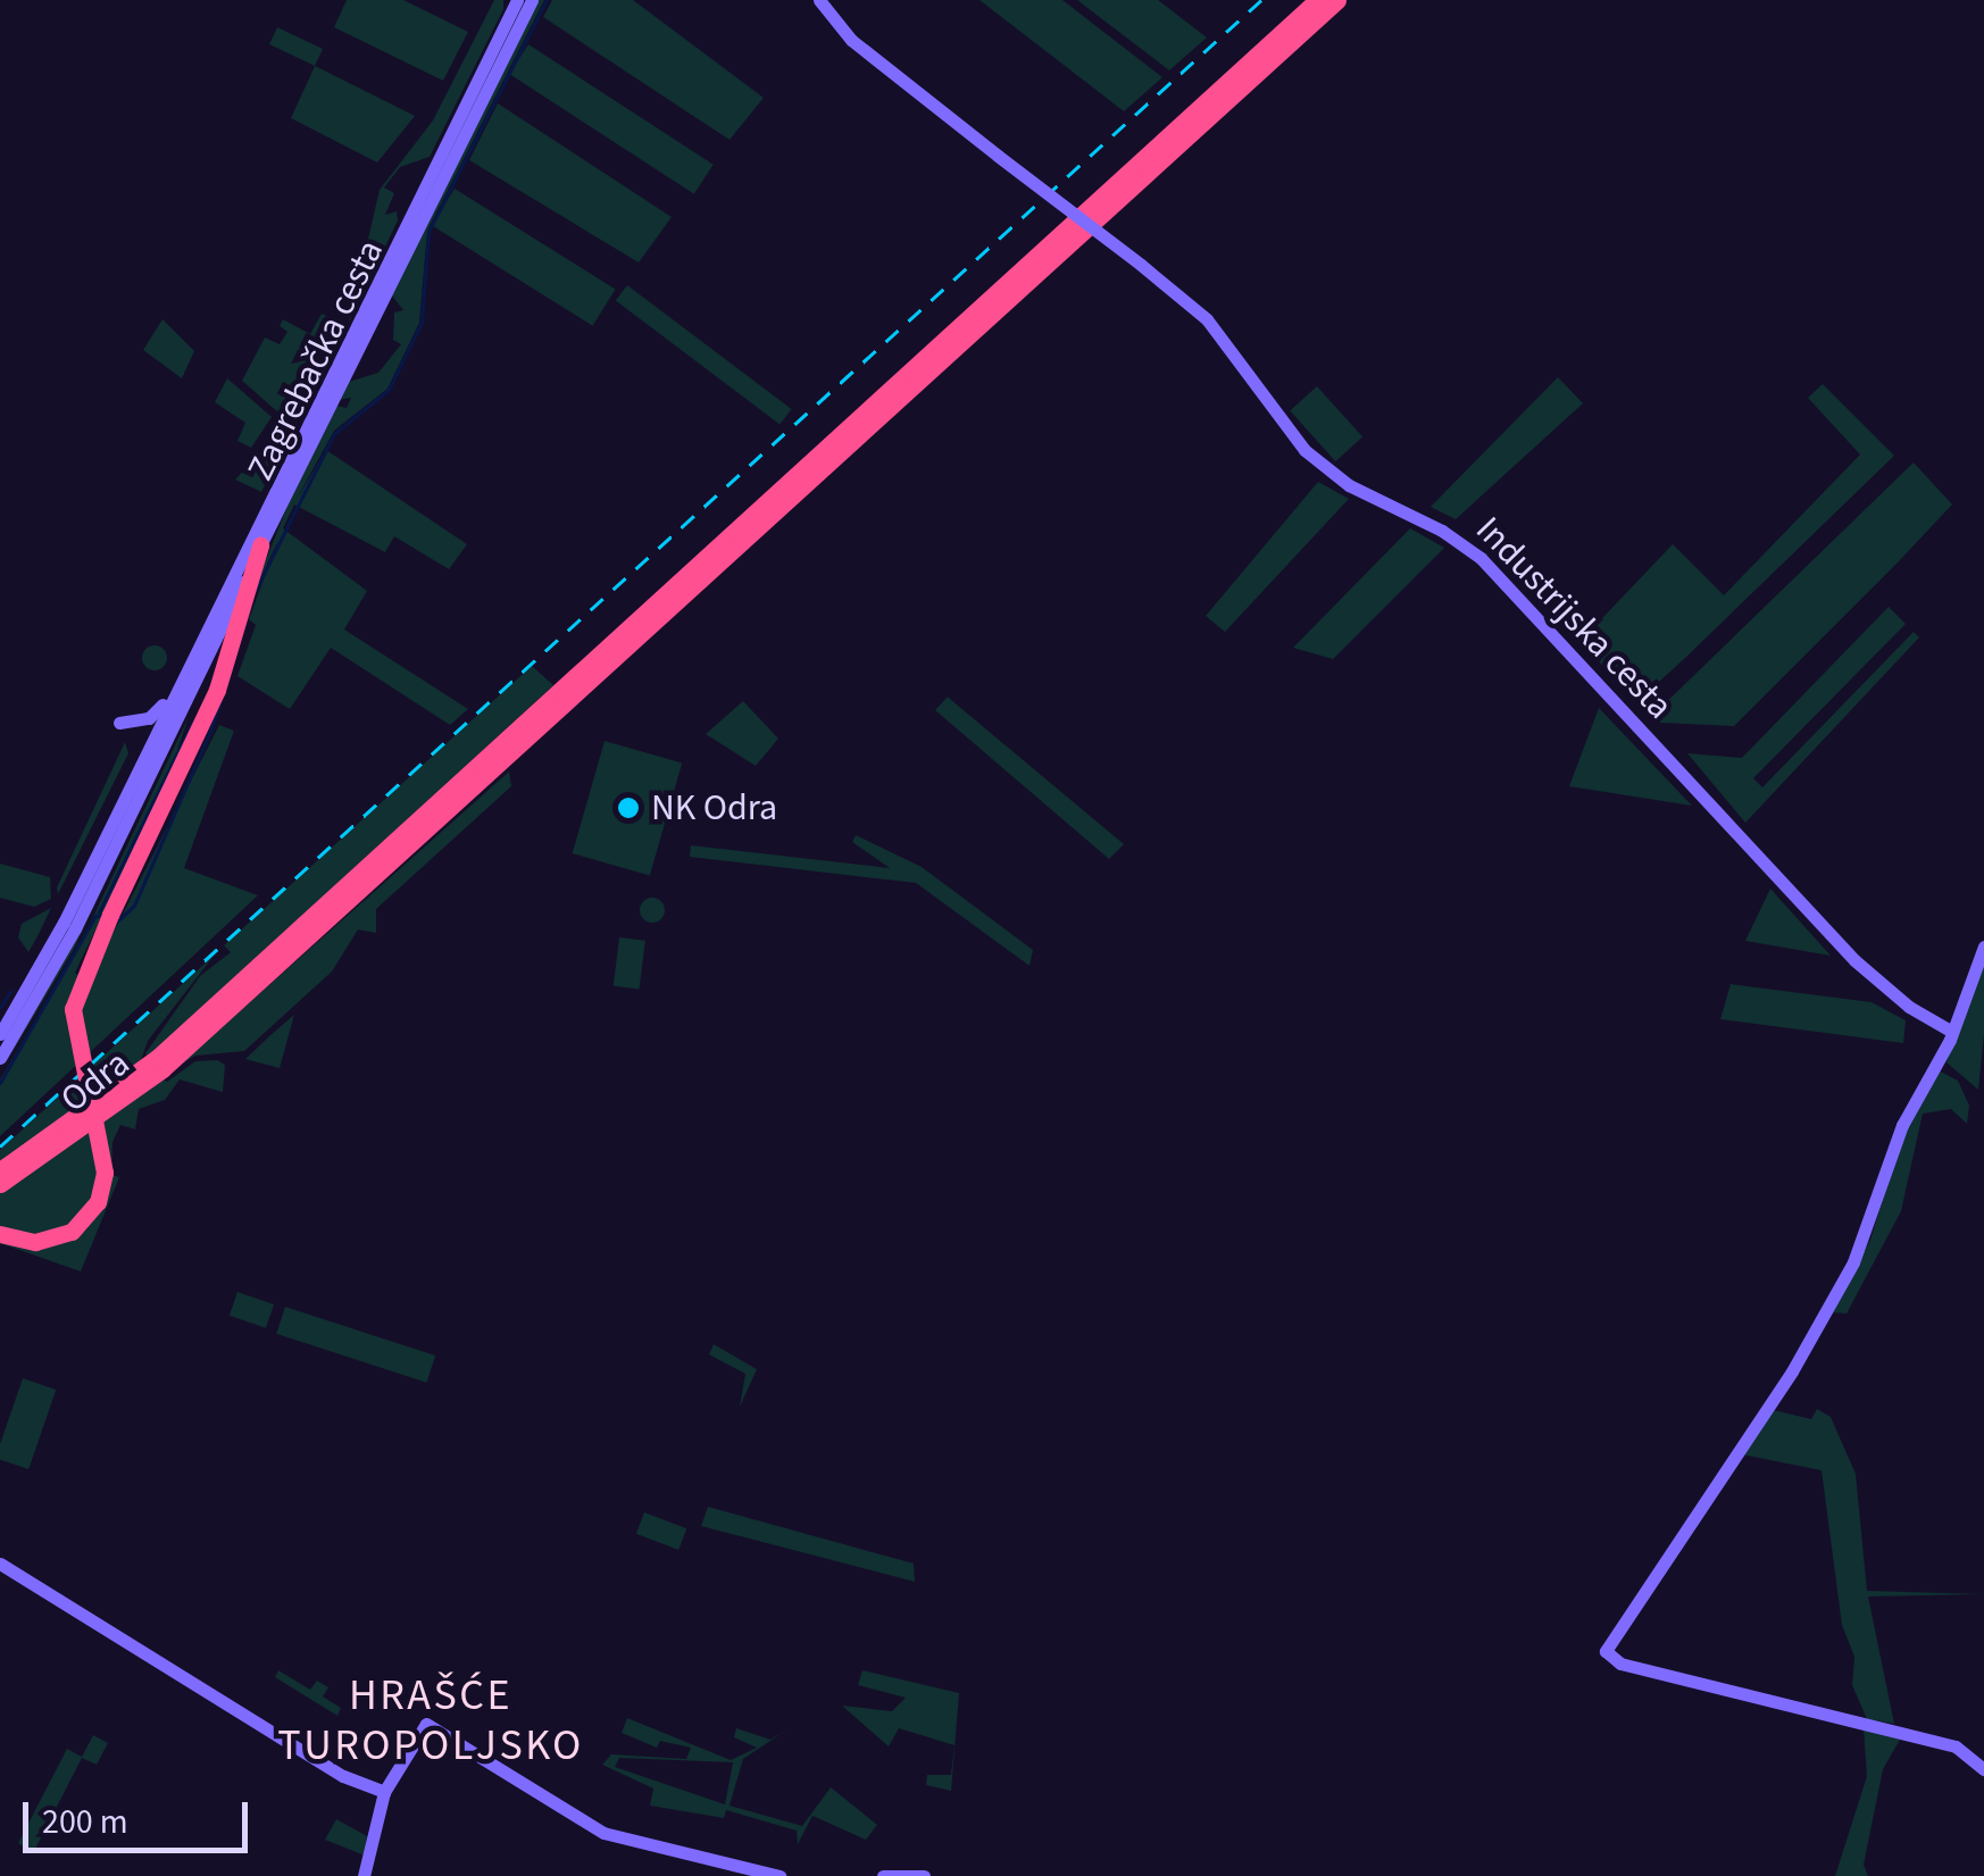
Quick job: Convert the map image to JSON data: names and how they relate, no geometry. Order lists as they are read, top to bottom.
{
  "streets": {
    "highway": ["Odra"],
    "main road": ["Zagrebačka cesta", "Industrijska cesta"]
  },
  "districts": ["HRAŠĆE TUROPOLJSKO"],
  "places": ["NK Odra"],
  "scale_bar": "200 m"
}
